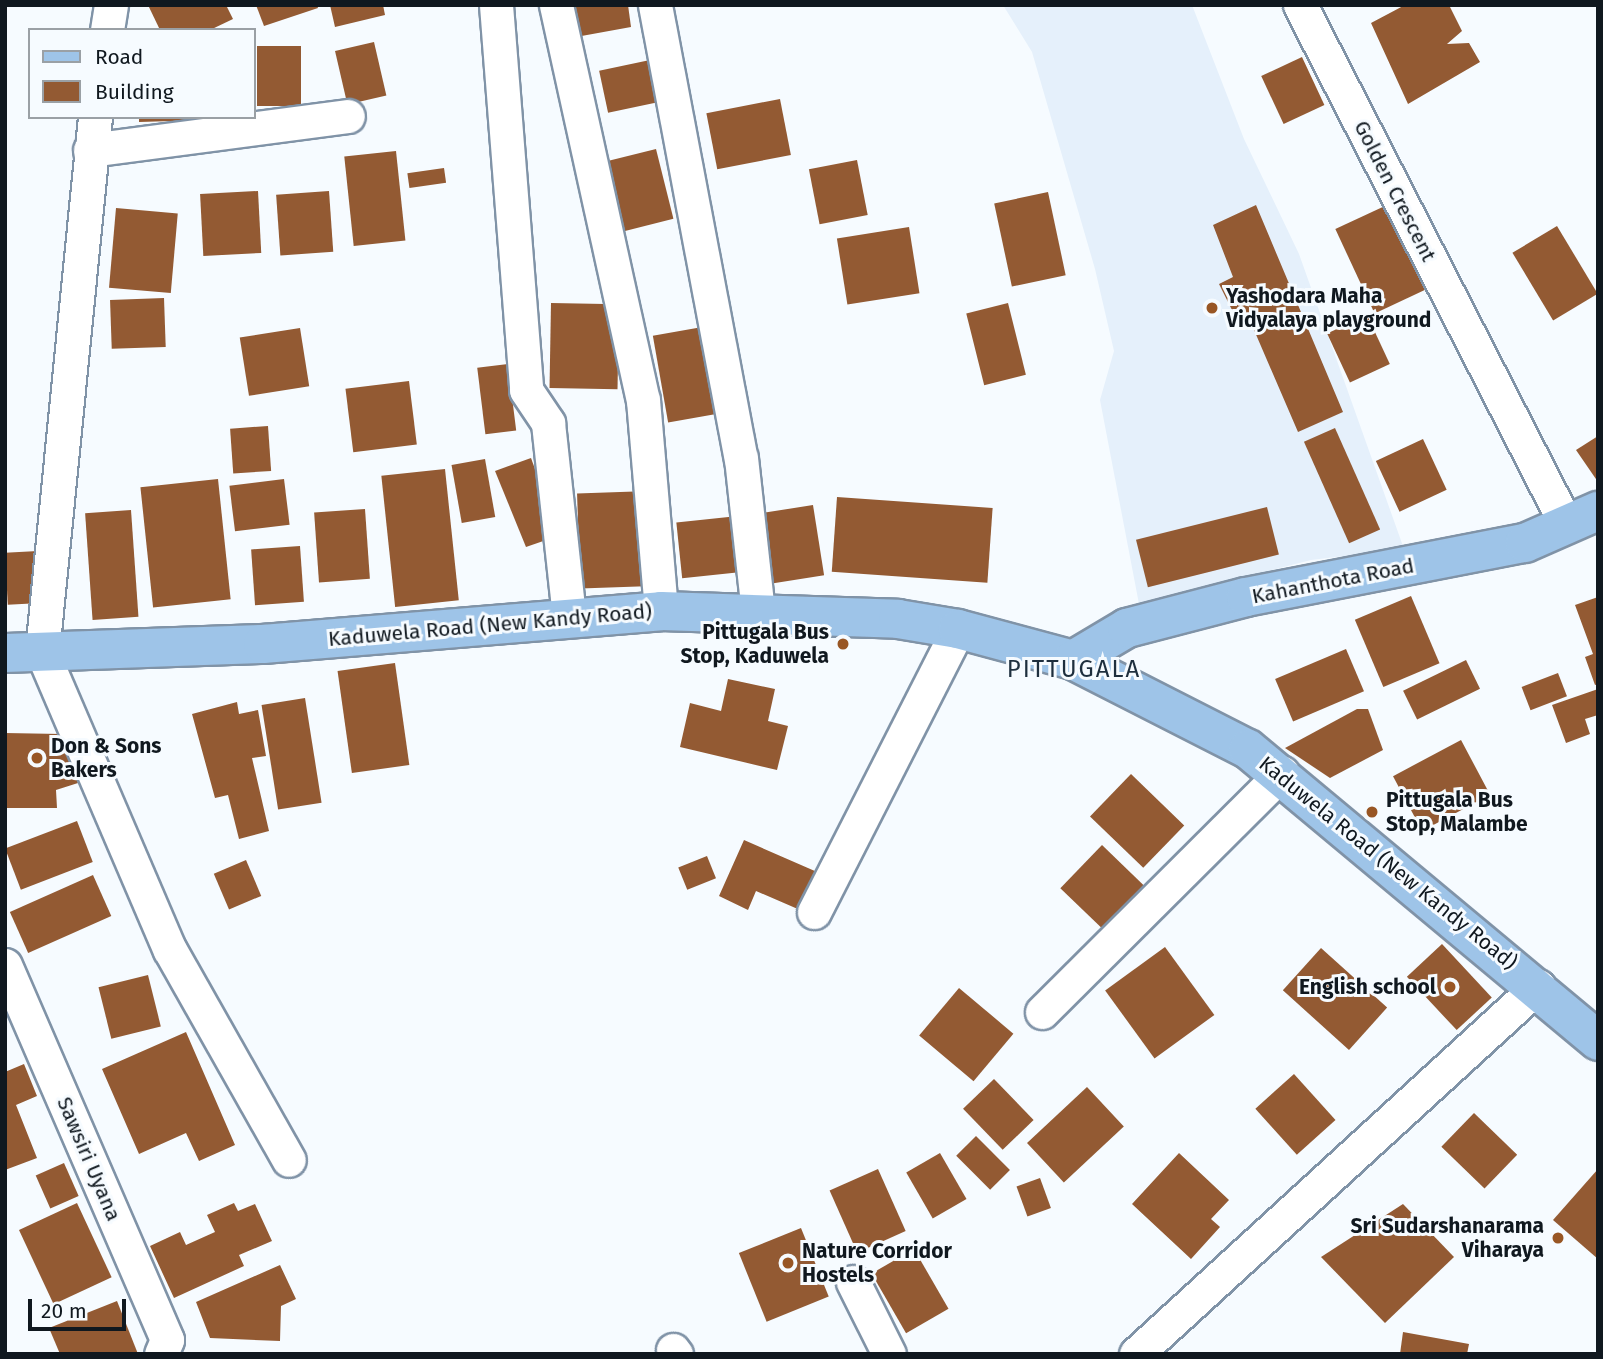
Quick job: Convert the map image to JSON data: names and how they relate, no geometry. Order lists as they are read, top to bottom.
{
  "streets": {
    "main road": ["Kahanthota Road", "Kaduwela Road (New Kandy Road)"],
    "street": ["Golden Crescent", "Sawsiri Uyana"]
  },
  "crossings": [
    ["Golden Crescent", "Kahanthota Road"],
    ["Kahanthota Road", "Kaduwela Road (New Kandy Road)"]
  ],
  "districts": ["PITTUGALA"],
  "places": [
    "Yashodara Maha Vidyalaya playground",
    "Pittugala Bus Stop, Kaduwela",
    "Don & Sons Bakers",
    "Pittugala Bus Stop, Malambe",
    "English school",
    "Sri Sudarshanarama Viharaya",
    "Nature Corridor Hostels"
  ],
  "legend": ["Road", "Building"],
  "scale_bar": "20 m"
}
